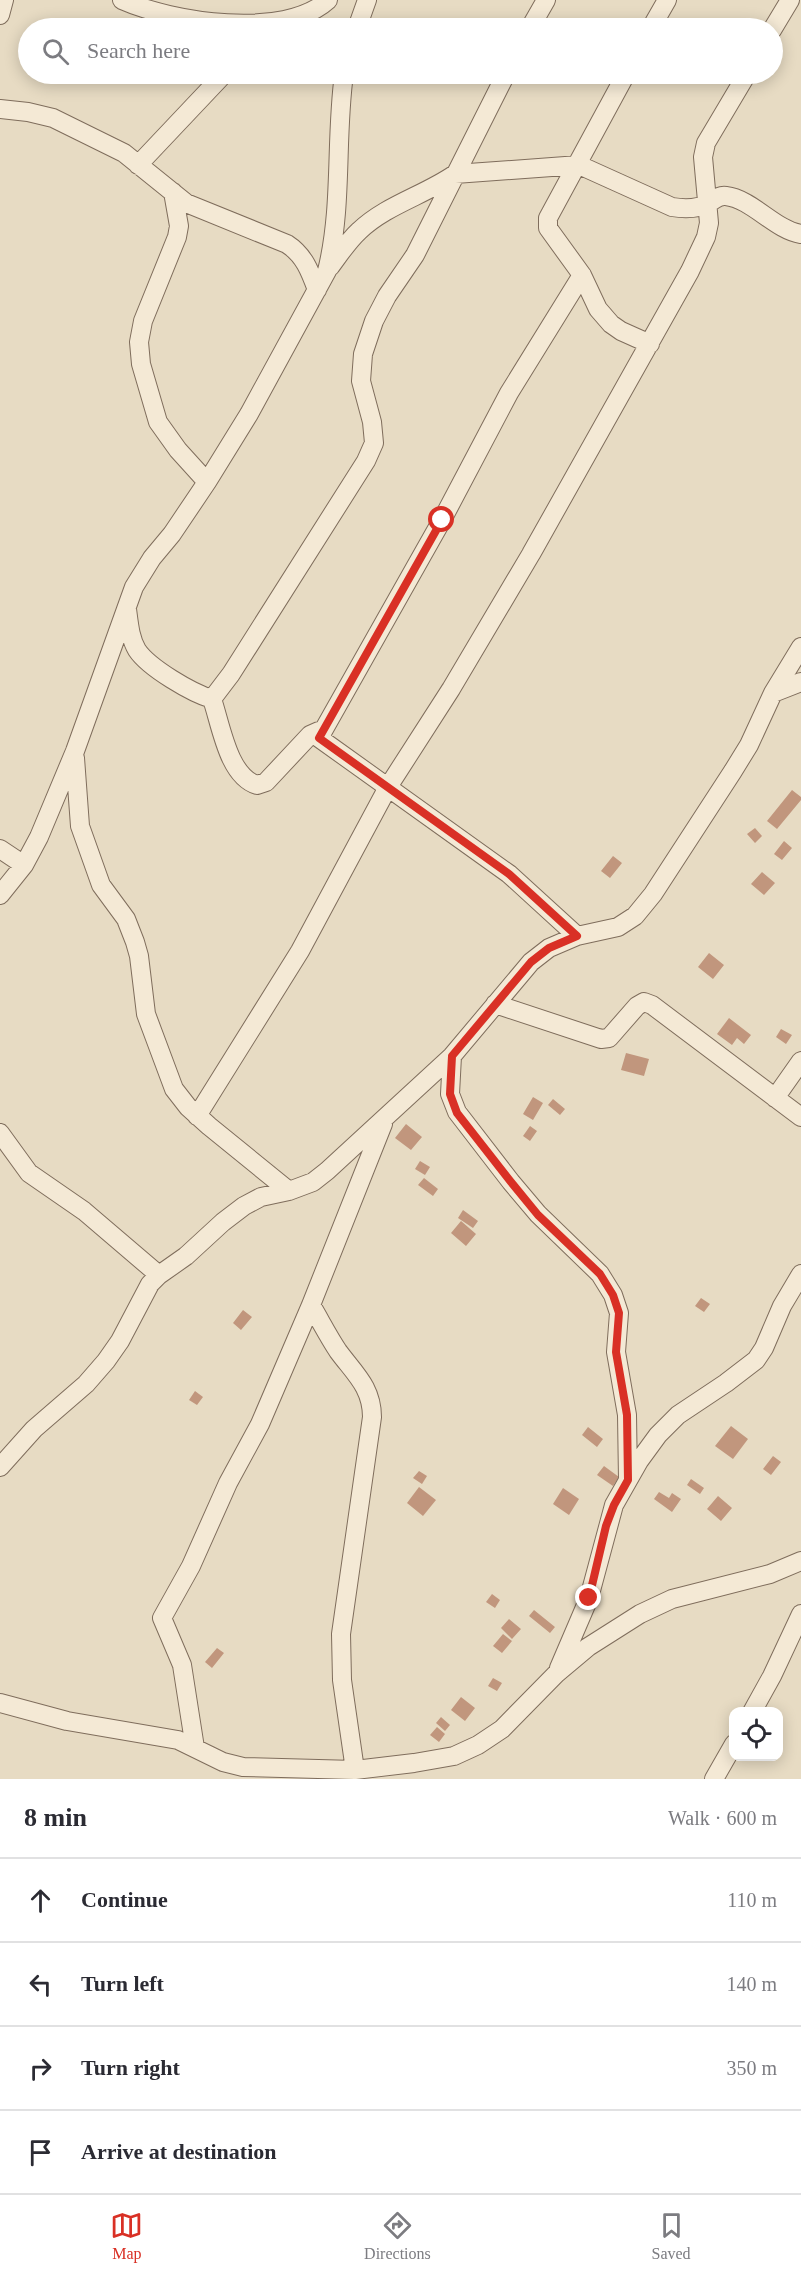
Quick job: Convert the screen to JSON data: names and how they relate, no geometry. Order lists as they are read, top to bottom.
{
  "page": {
    "search": "Search here",
    "heading": ["8 min", "Walk · 600 m"],
    "list": [
      ["Continue", "110 m"],
      ["Turn left", "140 m"],
      ["Turn right", "350 m"],
      "Arrive at destination"
    ],
    "nav": ["Map", "Directions", "Saved"]
  }
}
